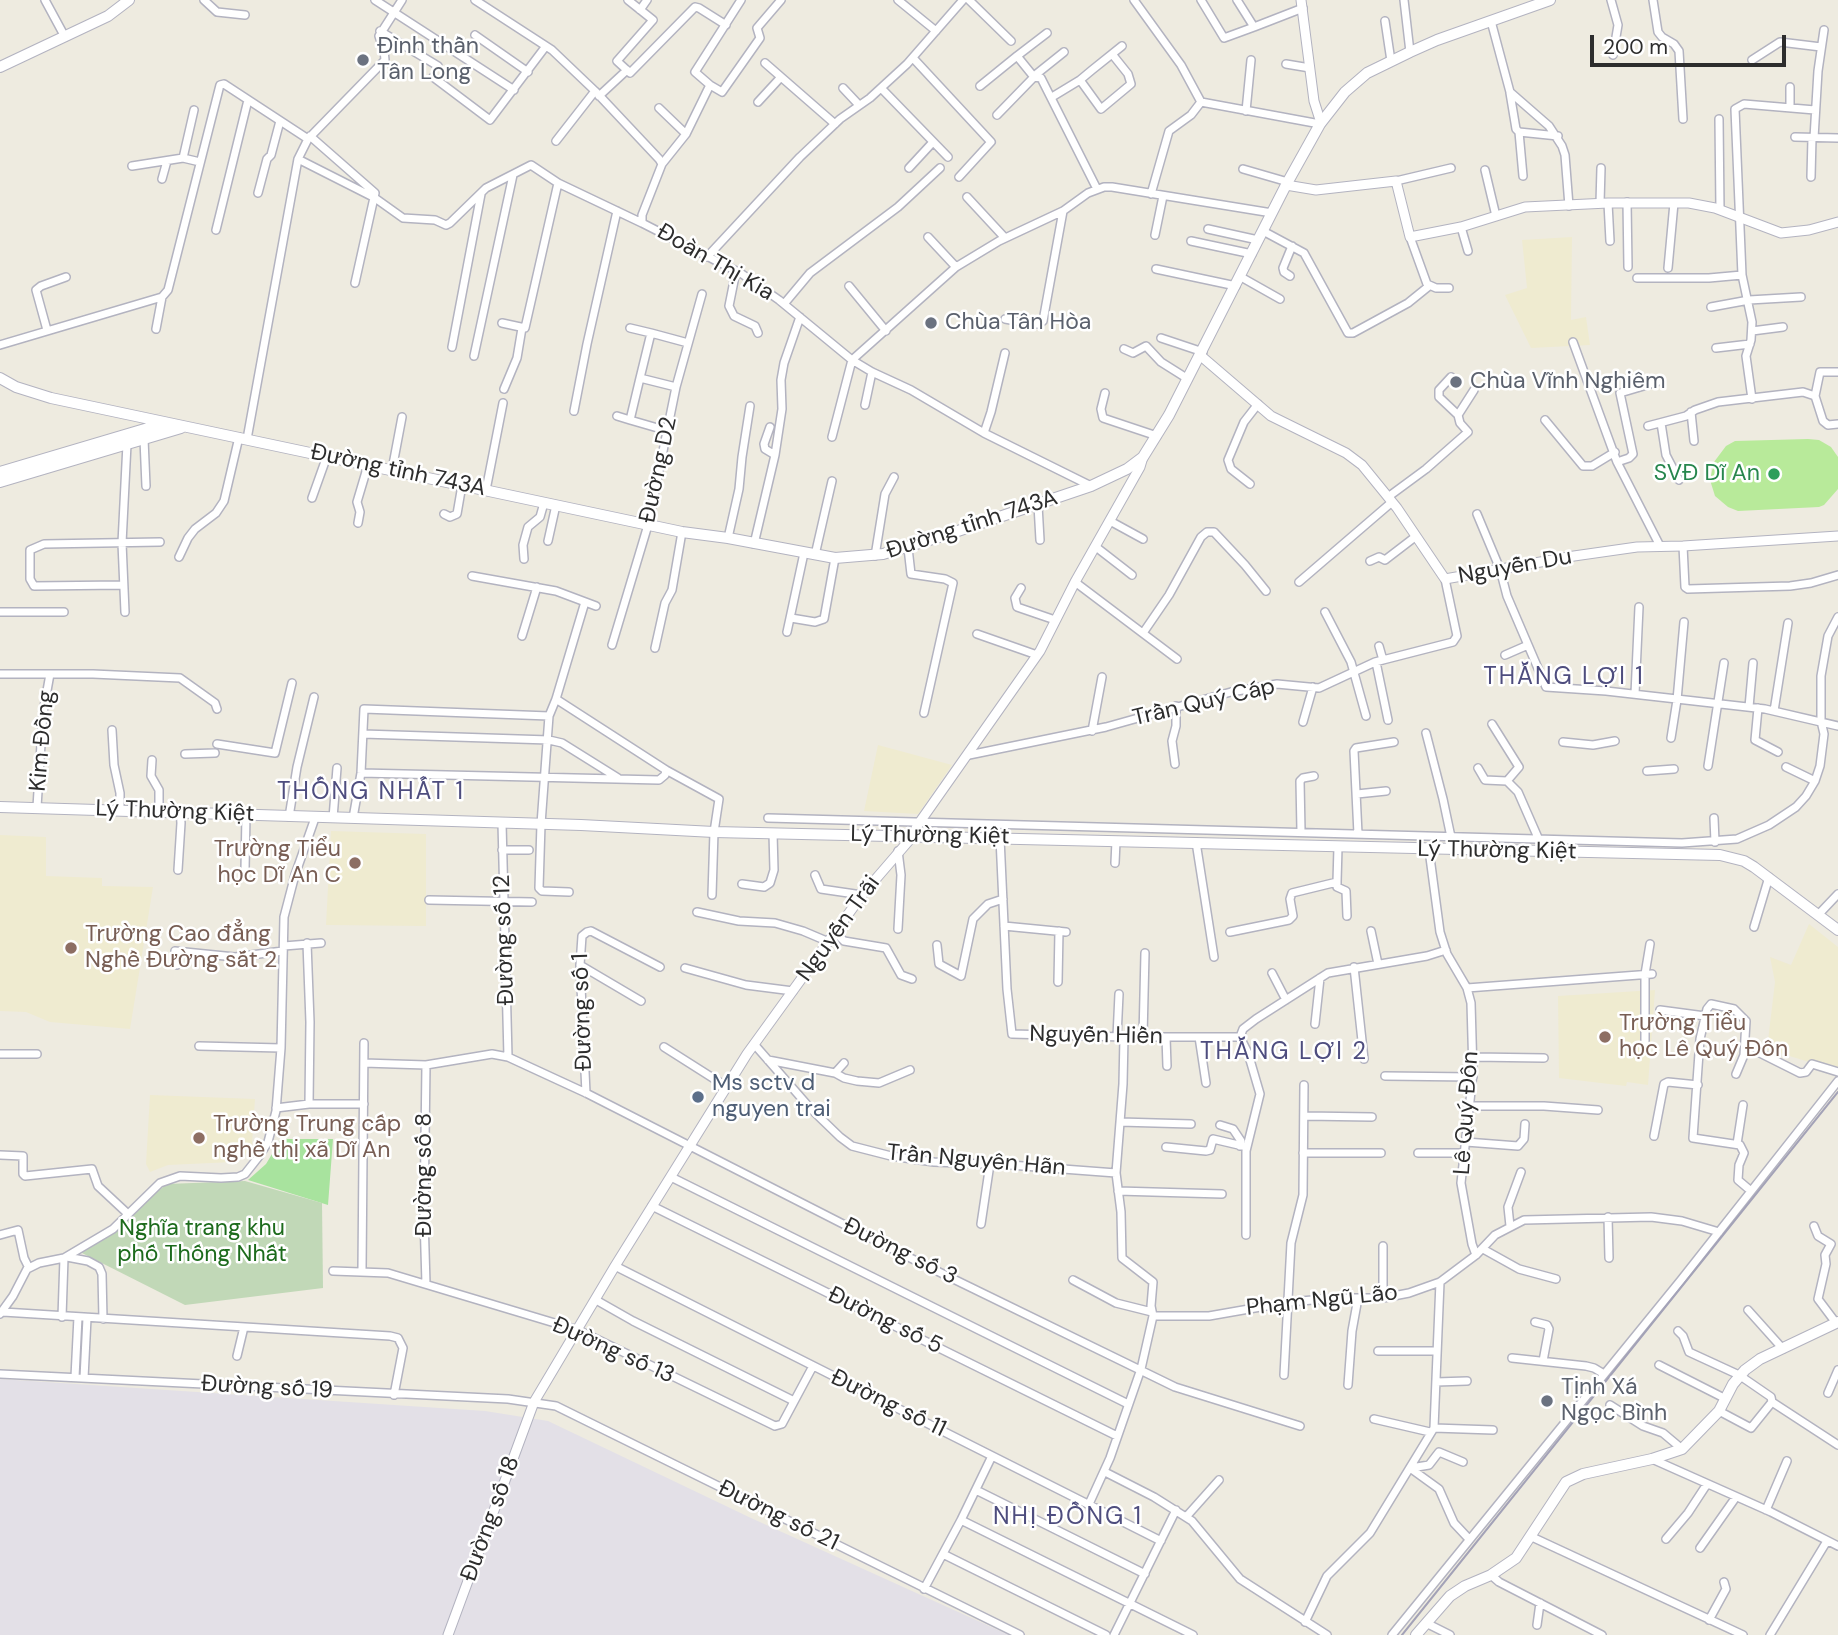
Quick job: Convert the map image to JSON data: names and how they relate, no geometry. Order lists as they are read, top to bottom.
{
  "streets": {
    "main road": ["Đường tỉnh 743A", "Lý Thường Kiệt"],
    "street": [
      "Đoàn Thị Kia",
      "Đường D2",
      "Nguyễn Du",
      "Trần Quý Cáp",
      "Kim Đồng",
      "Nguyễn Trãi",
      "Đường số 12",
      "Đường số 1",
      "Nguyễn Hiền",
      "Lê Quý Đôn",
      "Trần Nguyên Hãn",
      "Đường số 8",
      "Đường số 3",
      "Phạm Ngũ Lão",
      "Đường số 5",
      "Đường số 13",
      "Đường số 19",
      "Đường số 11",
      "Đường số 21",
      "Đường số 18"
    ]
  },
  "crossings": [
    ["Đoàn Thị Kia", "Đường tỉnh 743A"],
    ["Đường D2", "Đường tỉnh 743A"],
    ["Đường tỉnh 743A", "Nguyễn Du"],
    ["Đường tỉnh 743A", "Nguyễn Trãi"],
    ["Nguyễn Du", "Trần Quý Cáp"],
    ["Trần Quý Cáp", "Nguyễn Trãi"],
    ["Kim Đồng", "Lý Thường Kiệt"],
    ["Lý Thường Kiệt", "Nguyễn Trãi"],
    ["Lý Thường Kiệt", "Đường số 12"],
    ["Lý Thường Kiệt", "Nguyễn Hiền"],
    ["Lý Thường Kiệt", "Lê Quý Đôn"],
    ["Nguyễn Trãi", "Trần Nguyên Hãn"],
    ["Nguyễn Trãi", "Đường số 3"],
    ["Nguyễn Trãi", "Đường số 5"],
    ["Nguyễn Trãi", "Đường số 13"],
    ["Nguyễn Trãi", "Đường số 19"],
    ["Nguyễn Trãi", "Đường số 11"],
    ["Nguyễn Trãi", "Đường số 21"],
    ["Nguyễn Trãi", "Đường số 18"],
    ["Đường số 12", "Đường số 3"],
    ["Đường số 1", "Đường số 3"],
    ["Lê Quý Đôn", "Phạm Ngũ Lão"],
    ["Đường số 8", "Đường số 13"],
    ["Đường số 13", "Đường số 11"],
    ["Đường số 19", "Đường số 21"],
    ["Đường số 19", "Đường số 18"],
    ["Đường số 21", "Đường số 18"]
  ],
  "districts": [
    "THẮNG LỢI 1",
    "THỐNG NHẤT 1",
    "THẮNG LỢI 2",
    "NHỊ ĐỒNG 1"
  ],
  "parks": ["Nghĩa trang khu phố Thống Nhất"],
  "places": [
    "Đình thần Tân Long",
    "Chùa Tân Hòa",
    "Chùa Vĩnh Nghiêm",
    "SVĐ Dĩ An",
    "Trường Tiểu học Dĩ An C",
    "Trường Cao đẳng Nghề Đường sắt 2",
    "Trường Tiểu học Lê Quý Đôn",
    "Ms sctv d nguyen trai",
    "Trường Trung cấp nghề thị xã Dĩ An",
    "Tịnh Xá Ngọc Bình"
  ],
  "scale_bar": "200 m"
}
